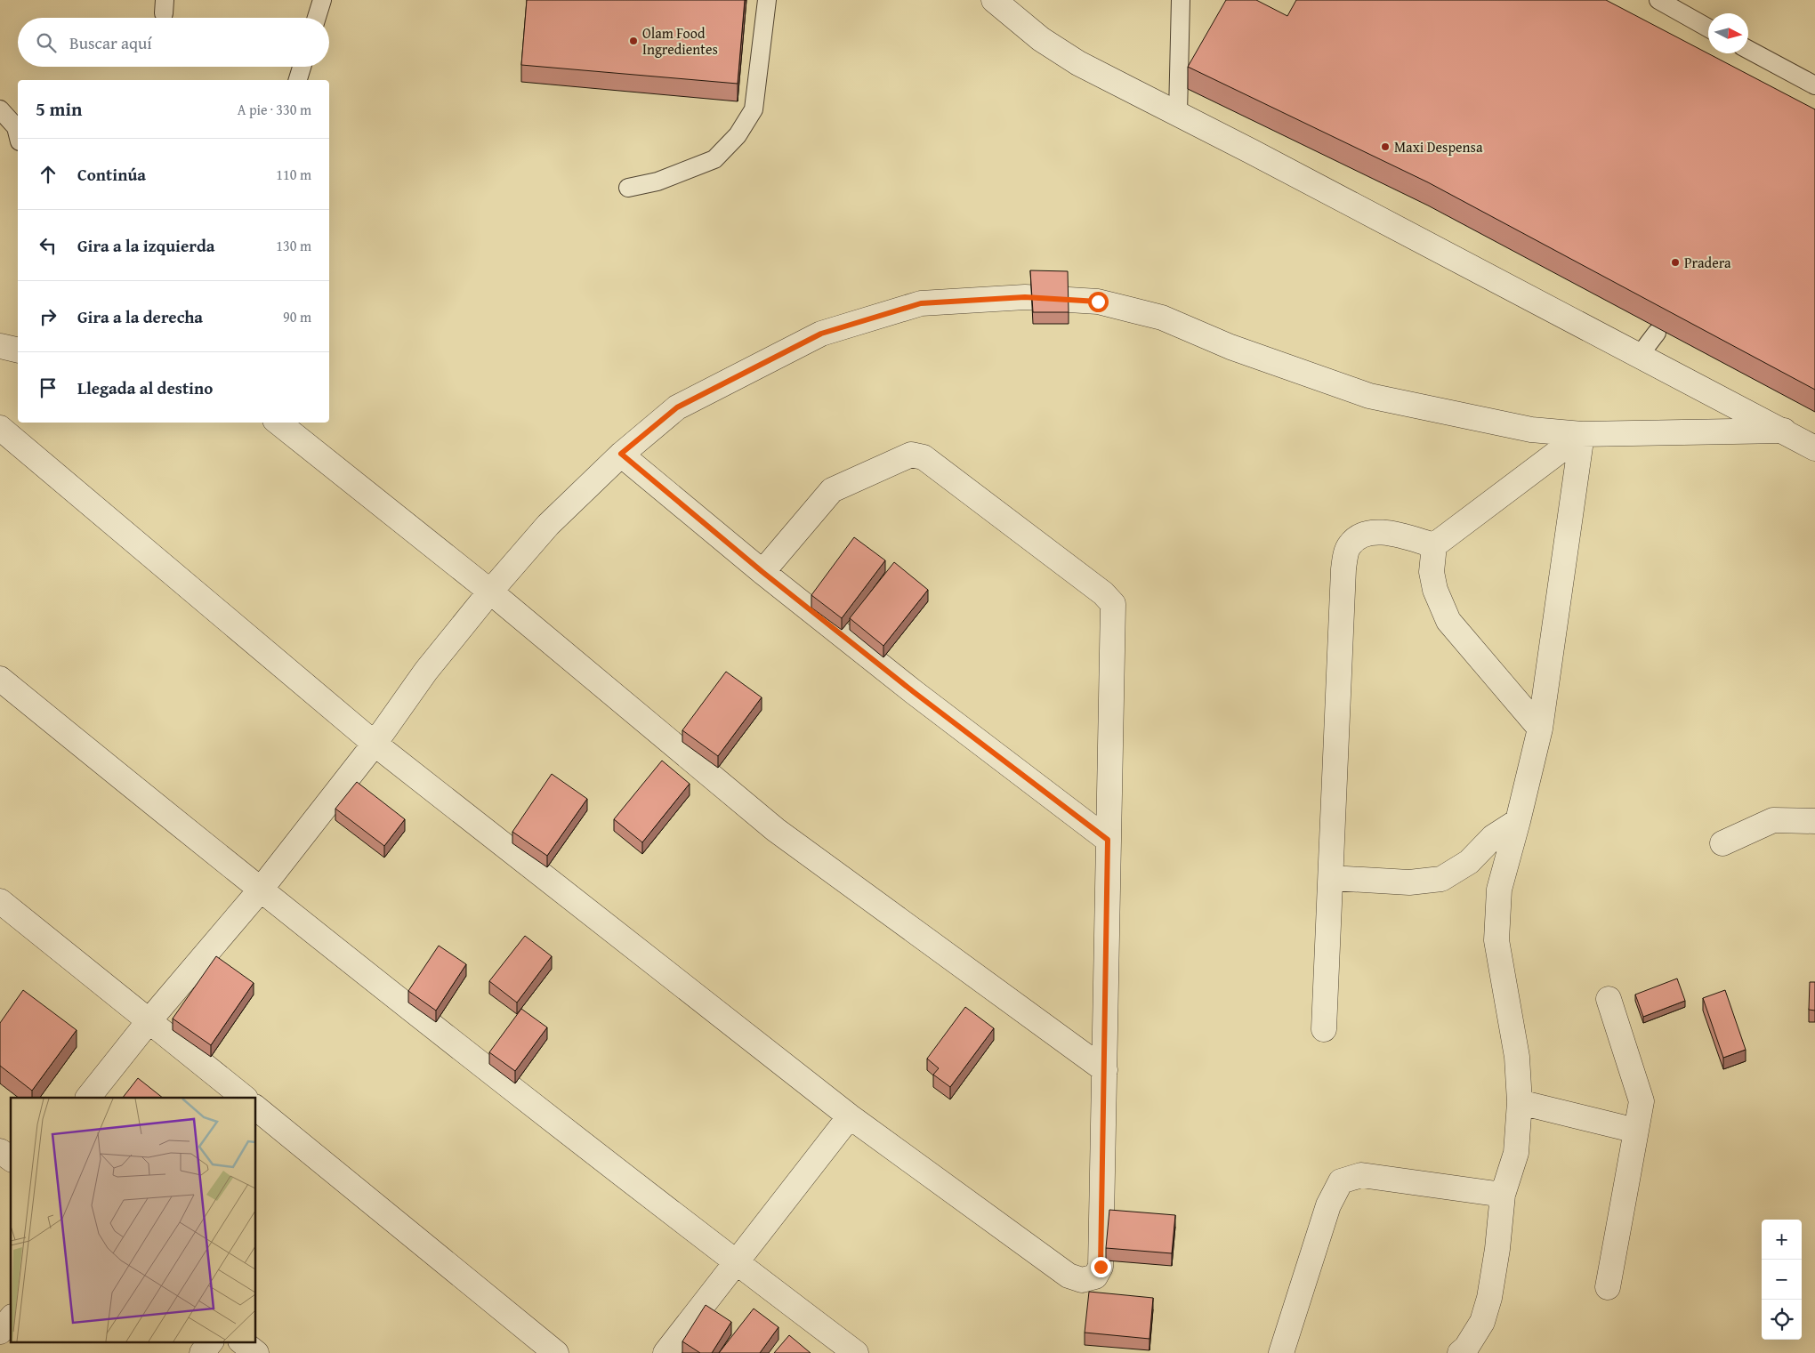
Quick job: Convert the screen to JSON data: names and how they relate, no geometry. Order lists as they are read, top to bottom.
{
  "places": ["Olam Food Ingredientes", "Maxi Despensa", "Pradera"],
  "north": "right",
  "page": {
    "search": "Buscar aquí",
    "heading": ["5 min", "A pie · 330 m"],
    "list": [
      ["Continúa", "110 m"],
      ["Gira a la izquierda", "130 m"],
      ["Gira a la derecha", "90 m"],
      "Llegada al destino"
    ],
    "map_buttons": ["+", "−"]
  }
}
